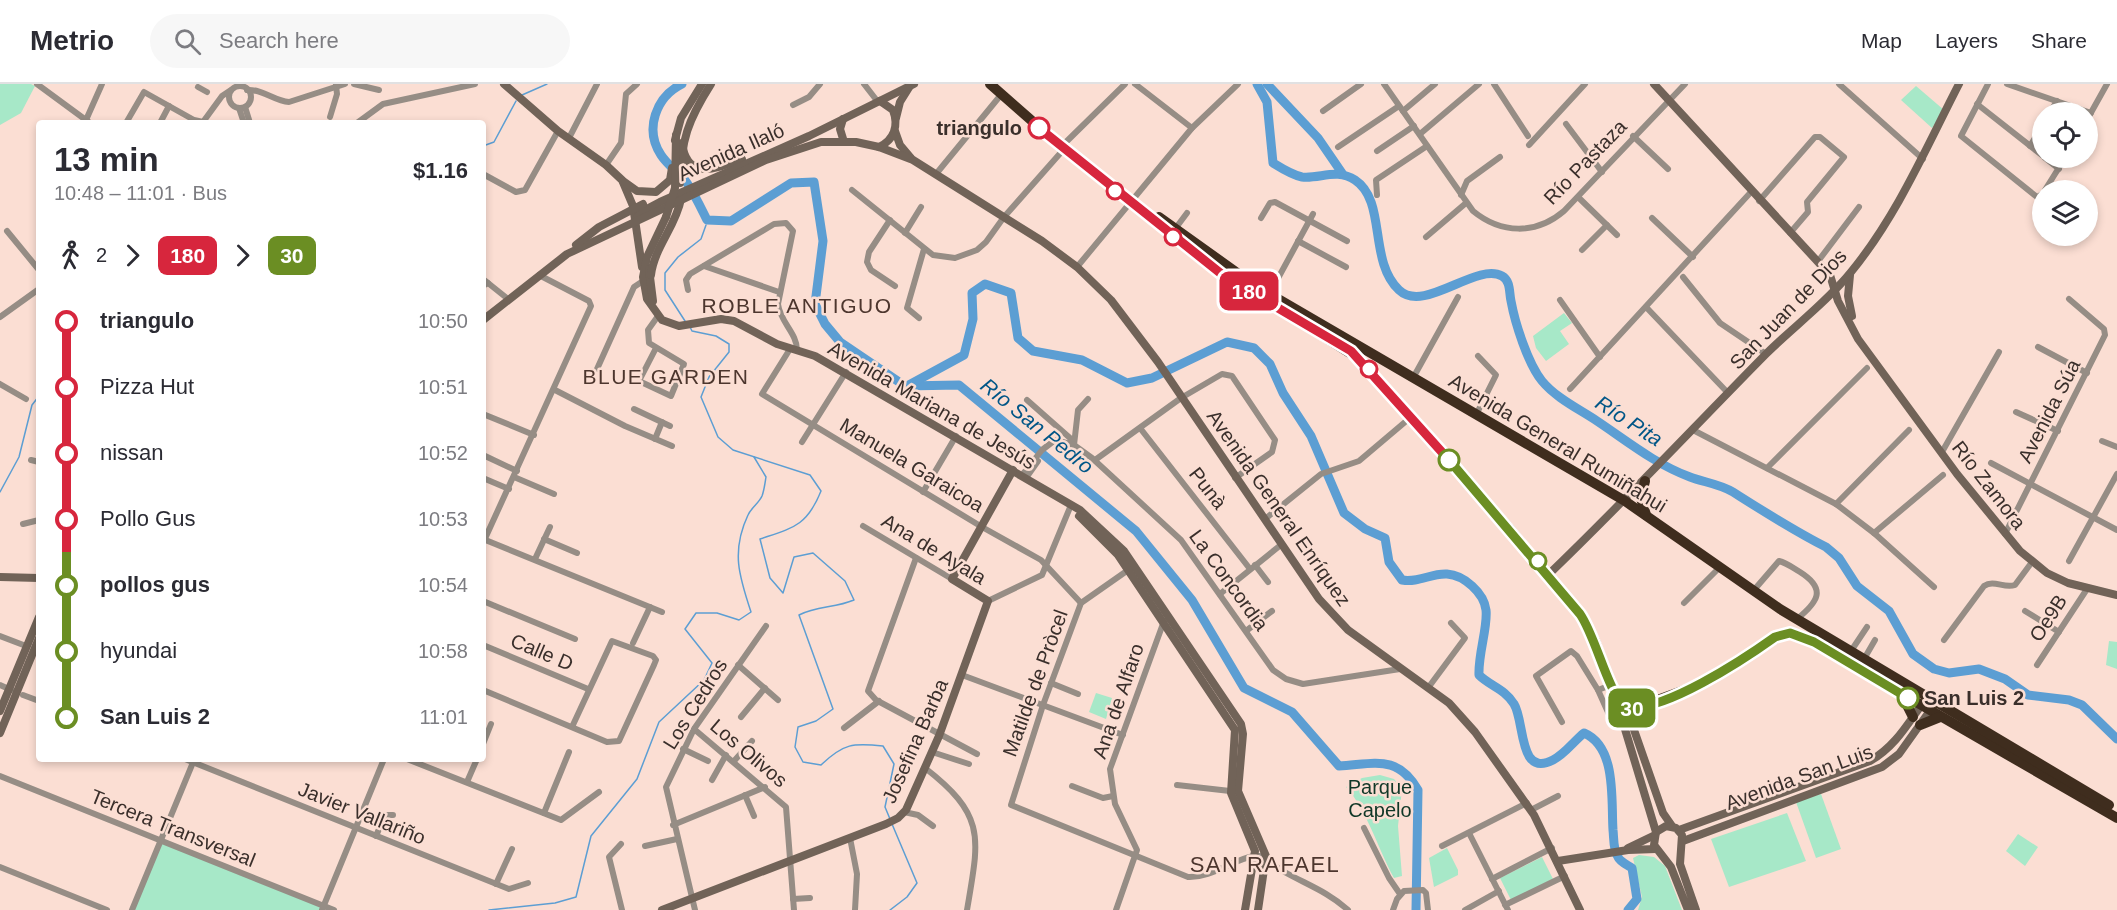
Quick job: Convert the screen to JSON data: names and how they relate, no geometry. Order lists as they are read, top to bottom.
{
  "streets": {
    "highway": ["Avenida General Rumiñahui"],
    "street": [
      "Avenida Ilaló",
      "Río Pastaza",
      "San Juan de Dios",
      "Avenida Mariana de Jesús",
      "Avenida Súa",
      "Manuela Garaicoa",
      "Río Zamora",
      "Punà",
      "Avenida General Enríquez",
      "Ana de Ayala",
      "La Concordia",
      "Oe9B",
      "Calle D",
      "Matilde de Pròcel",
      "Ana de Alfaro",
      "Los Cedros",
      "Josefina Barba",
      "Los Olivos",
      "Avenida San Luis",
      "Javier Vallariño",
      "Tercera Transversal"
    ]
  },
  "crossings": [
    ["Avenida Ilaló", "Avenida General Enríquez"],
    ["Río Pastaza", "Río Zamora"],
    ["San Juan de Dios", "Avenida General Rumiñahui"],
    ["San Juan de Dios", "Río Zamora"],
    ["Avenida Mariana de Jesús", "Manuela Garaicoa"],
    ["Avenida Mariana de Jesús", "Matilde de Pròcel"],
    ["Avenida Mariana de Jesús", "Ana de Alfaro"],
    ["Avenida Súa", "Río Zamora"],
    ["Avenida General Rumiñahui", "Avenida San Luis"],
    ["Manuela Garaicoa", "Matilde de Pròcel"],
    ["Río Zamora", "Oe9B"],
    ["Avenida General Enríquez", "La Concordia"],
    ["Ana de Ayala", "Josefina Barba"],
    ["Matilde de Pròcel", "Ana de Alfaro"],
    ["Los Cedros", "Josefina Barba"],
    ["Los Cedros", "Los Olivos"],
    ["Josefina Barba", "Los Olivos"]
  ],
  "districts": ["ROBLE ANTIGUO", "BLUE GARDEN", "SAN RAFAEL"],
  "water": ["Río Pita", "Río San Pedro"],
  "parks": ["Parque Capelo"],
  "places": ["triangulo", "San Luis 2"],
  "lines": ["bus line 180", "bus line 30"],
  "page": {
    "header": "Metrio",
    "search": "Search here",
    "nav": ["Map", "Layers", "Share"],
    "on_map": ["180", "30"],
    "heading": ["13 min", "10:48 – 11:01 · Bus", "$1.16"],
    "legs": ["2", "180", "30"],
    "list": [
      {
        "name": "triangulo",
        "value": "10:50"
      },
      {
        "name": "Pizza Hut",
        "value": "10:51"
      },
      {
        "name": "nissan",
        "value": "10:52"
      },
      {
        "name": "Pollo Gus",
        "value": "10:53"
      },
      {
        "name": "pollos gus",
        "value": "10:54"
      },
      {
        "name": "hyundai",
        "value": "10:58"
      },
      {
        "name": "San Luis 2",
        "value": "11:01"
      }
    ]
  }
}
